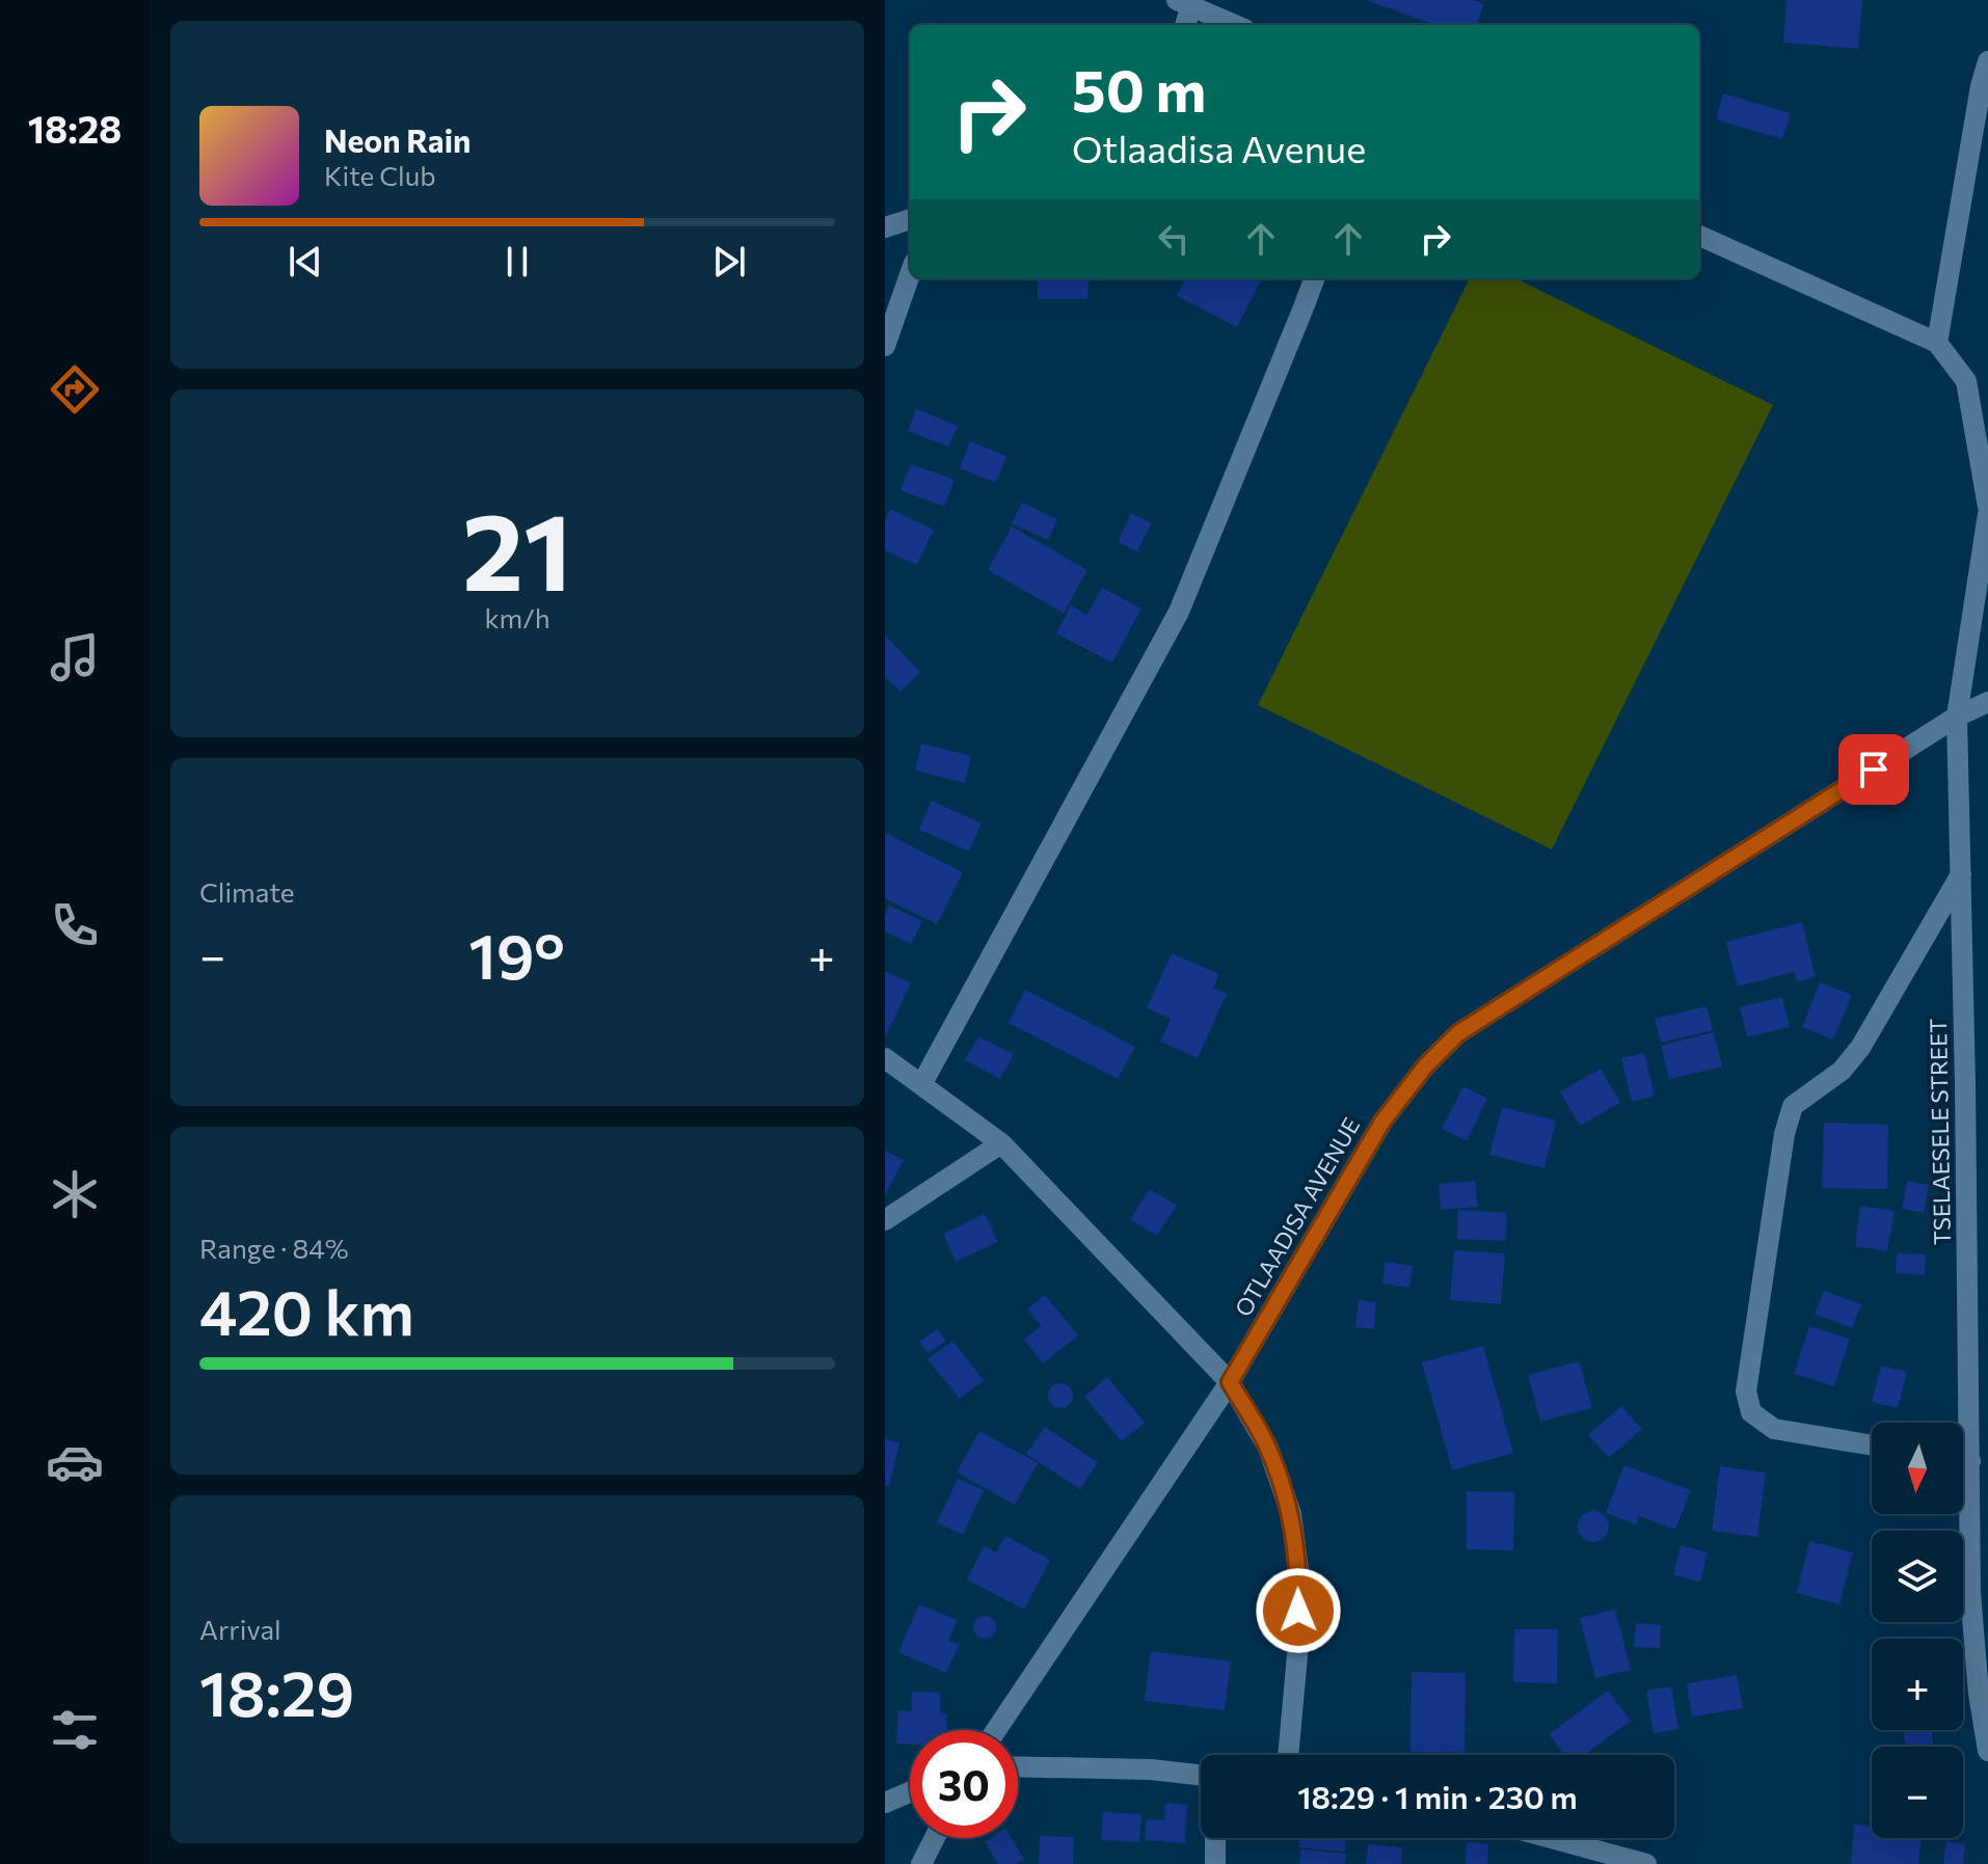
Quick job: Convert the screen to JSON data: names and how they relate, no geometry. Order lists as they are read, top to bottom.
{
  "streets": {
    "street": ["TSELAESELE STREET", "OTLAADISA AVENUE"]
  },
  "crossings": [
    ["TSELAESELE STREET", "OTLAADISA AVENUE"]
  ],
  "north": "bottom",
  "page": {
    "tabs": "18:28",
    "turn": ["50 m", "Otlaadisa Avenue"],
    "song": ["Neon Rain", "Kite Club"],
    "tile": [
      ["21", "km/h"],
      "Climate",
      ["Range · 84%", "420 km"],
      ["Arrival", "18:29"]
    ],
    "heat": ["−", "19°", "+"],
    "map_buttons": ["+", "−"],
    "limit": "30",
    "trip": "18:29 · 1 min · 230 m"
  }
}
